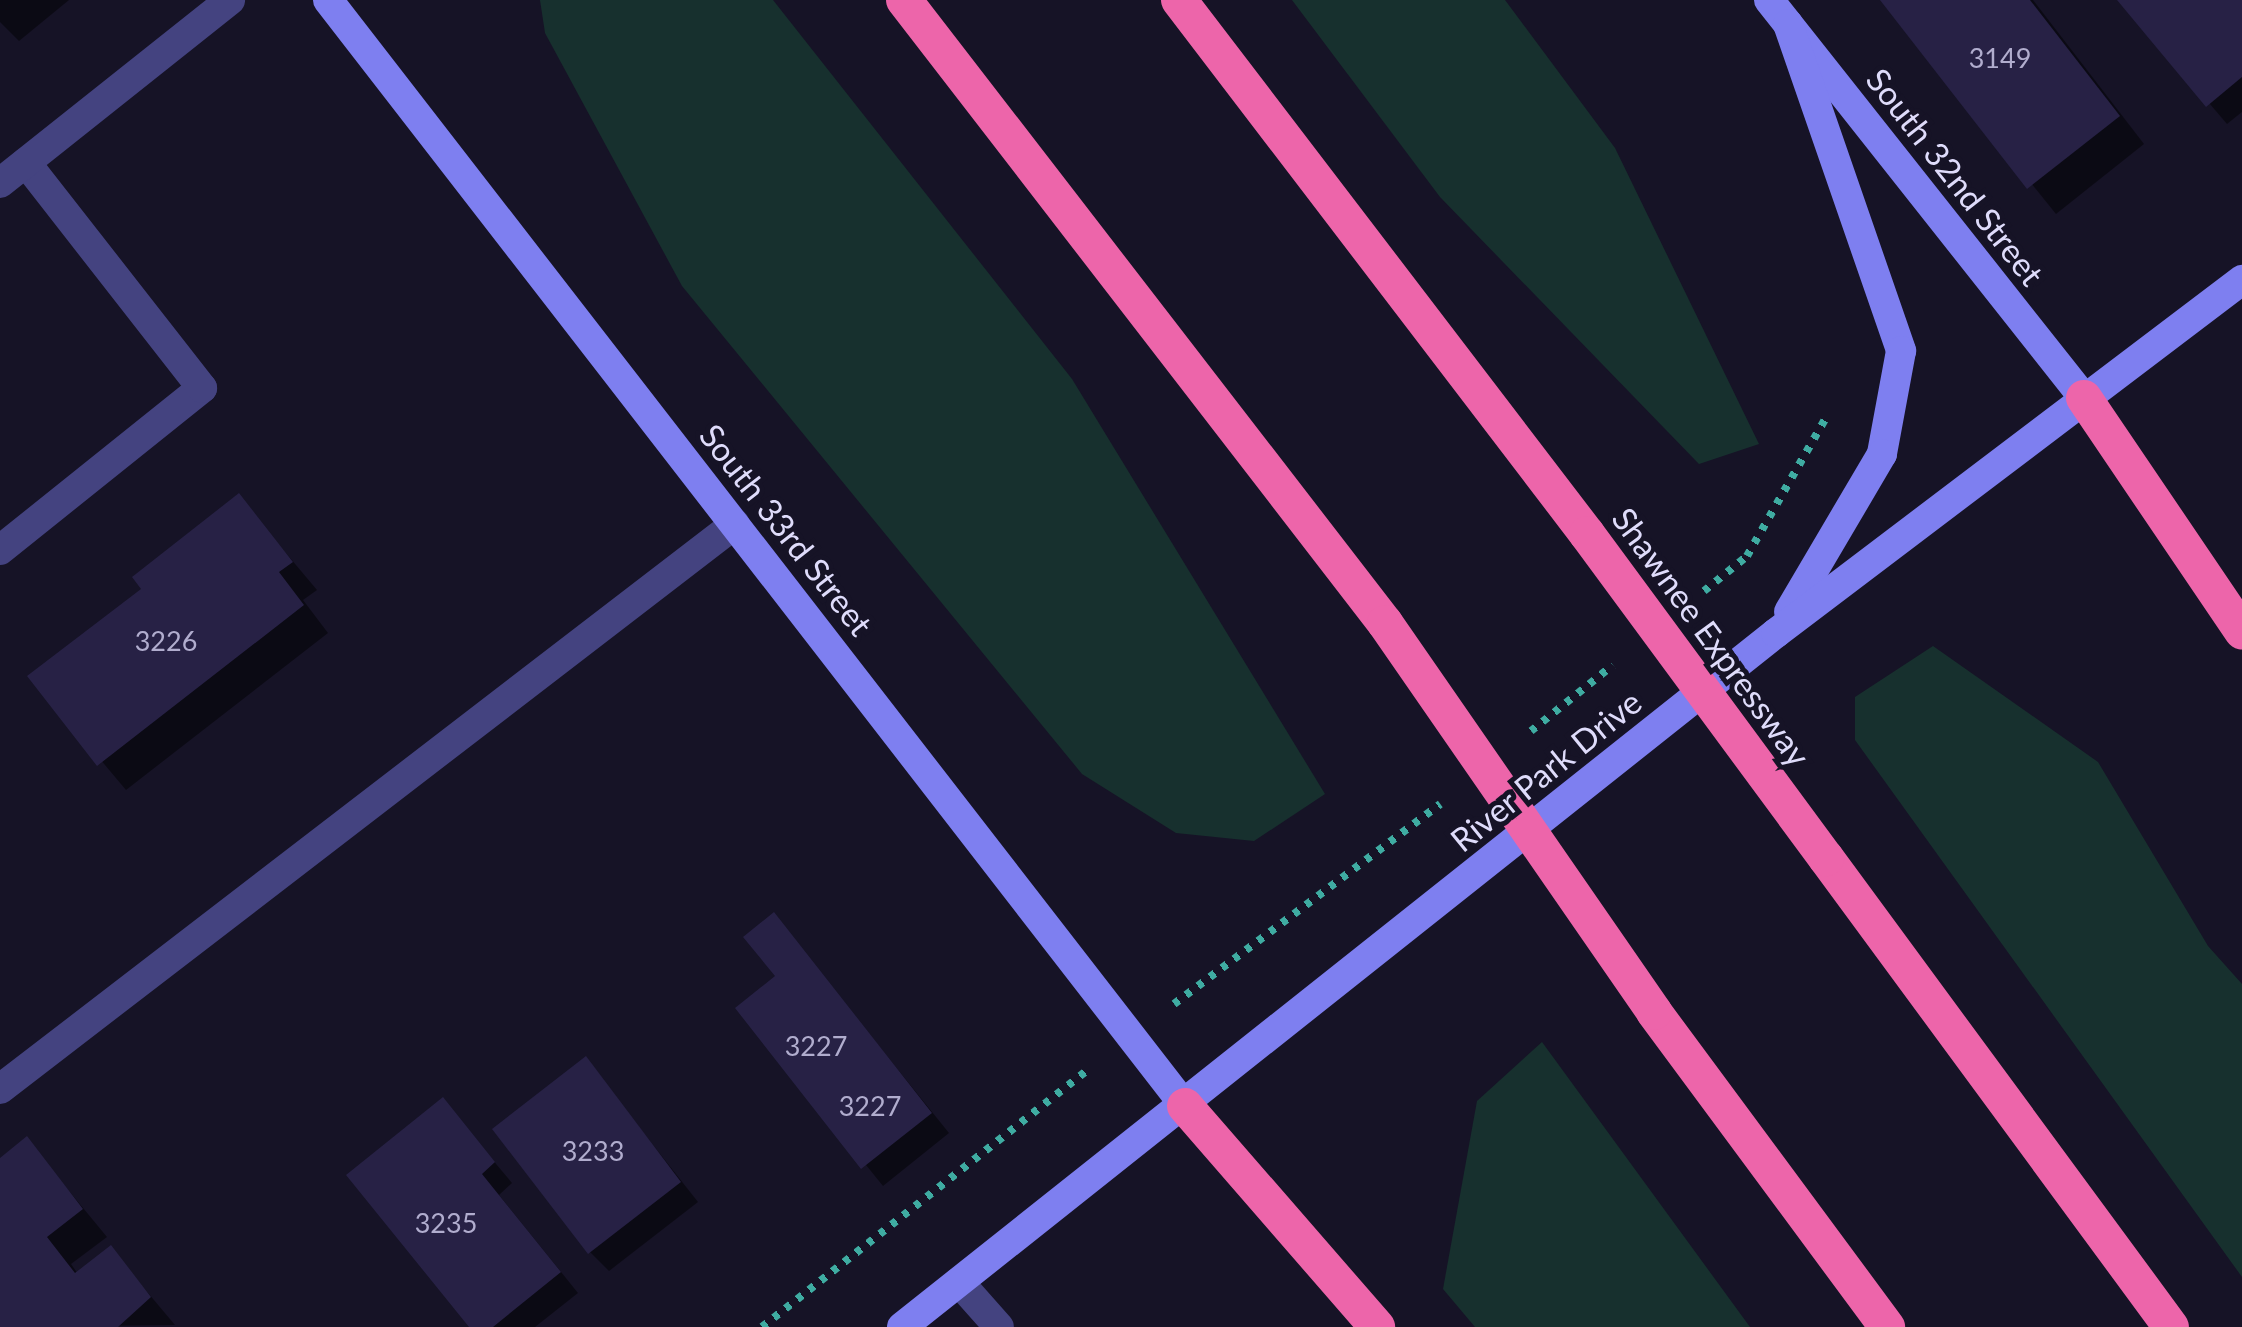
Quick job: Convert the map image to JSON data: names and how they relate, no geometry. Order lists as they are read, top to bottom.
{
  "streets": {
    "highway": ["Shawnee Expressway"],
    "main road": ["South 32nd Street", "South 33rd Street", "River Park Drive"]
  },
  "crossings": [
    ["South 32nd Street", "River Park Drive"],
    ["South 33rd Street", "River Park Drive"]
  ],
  "house_numbers": [
    "3149",
    "3226",
    "3227",
    "3227",
    "3233",
    "3235"
  ]
}
